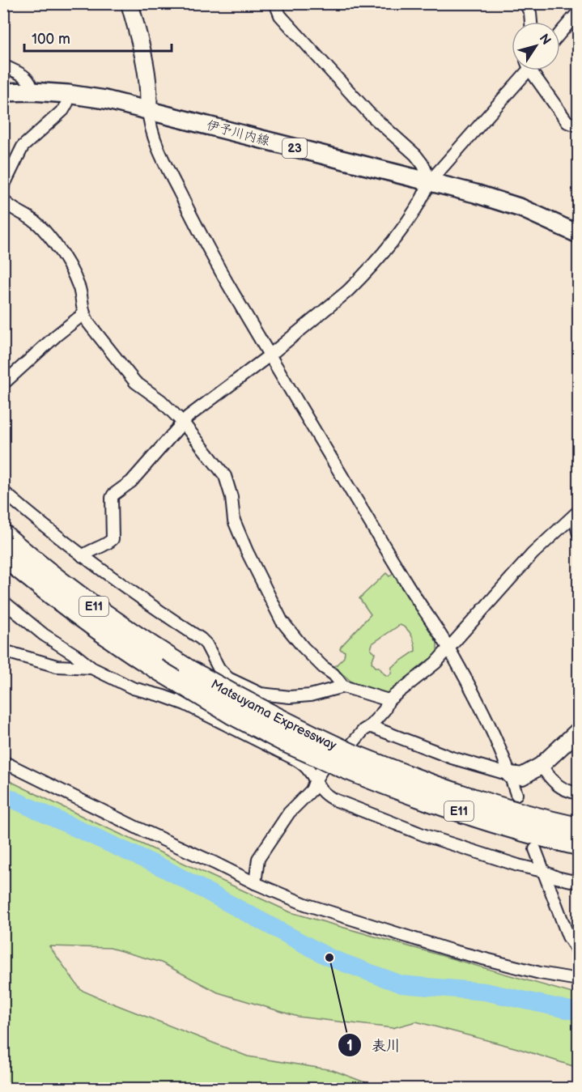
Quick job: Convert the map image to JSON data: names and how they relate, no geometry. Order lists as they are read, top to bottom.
{
  "streets": {
    "highway": ["E11", "Matsuyama Expressway"],
    "main road": ["伊予川内線", "23"]
  },
  "places": ["表川"],
  "scale_bar": "100 m",
  "north": "top right"
}
